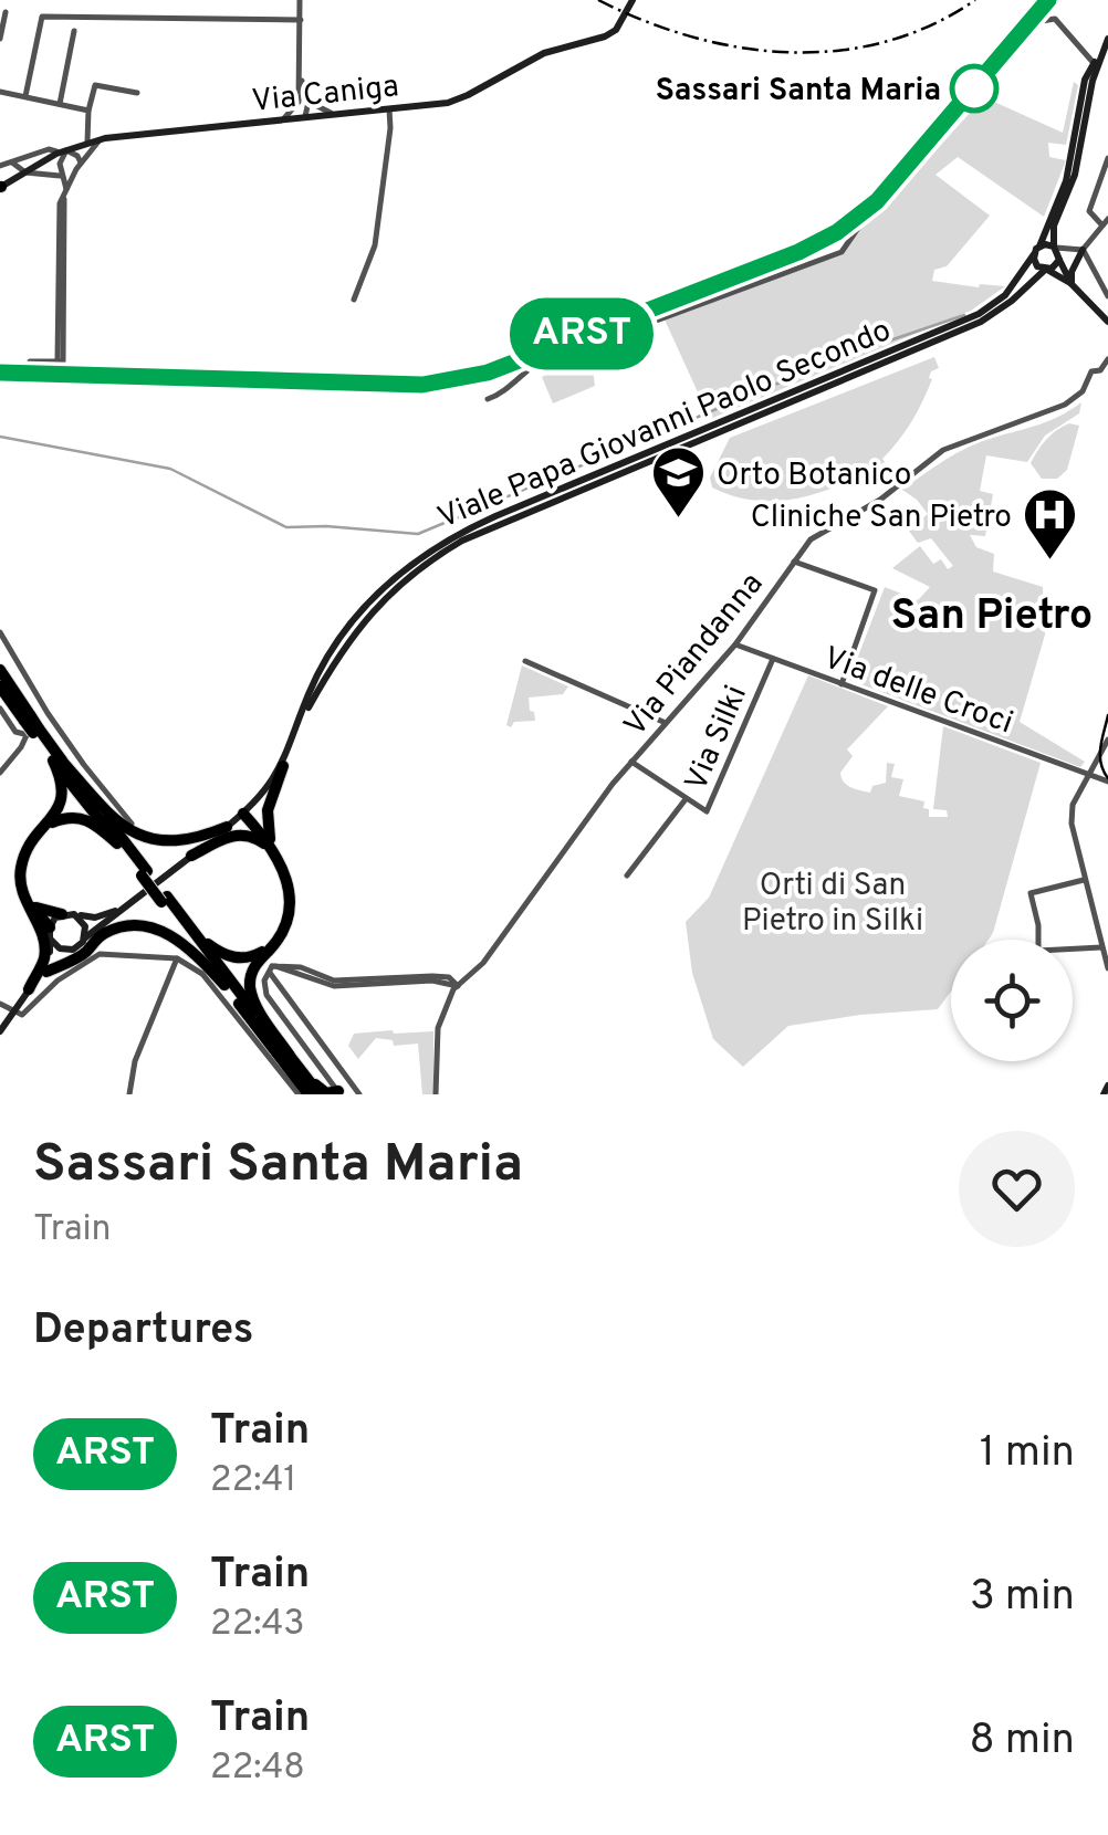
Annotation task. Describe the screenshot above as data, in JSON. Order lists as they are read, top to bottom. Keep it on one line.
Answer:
{"streets":{"main road":["Via Caniga","Viale Papa Giovanni Paolo Secondo"],"street":["Via Piandanna","Via delle Croci","Via Silki"]},"crossings":[["Via Piandanna","Via delle Croci"],["Via Piandanna","Via Silki"],["Via delle Croci","Via Silki"]],"districts":["San Pietro"],"parks":["Orti di San Pietro in Silki"],"places":{"other":["Sassari Santa Maria"],"school or university":["Orto Botanico"],"hospital":["Cliniche San Pietro"]},"page":{"on_map":"ARST","heading":[["Sassari Santa Maria","Train"],"Departures"],"list":[{"mark":"ARST","name":"Train","note":"22:41","value":"1 min"},{"mark":"ARST","name":"Train","note":"22:43","value":"3 min"},{"mark":"ARST","name":"Train","note":"22:48","value":"8 min"}]}}
